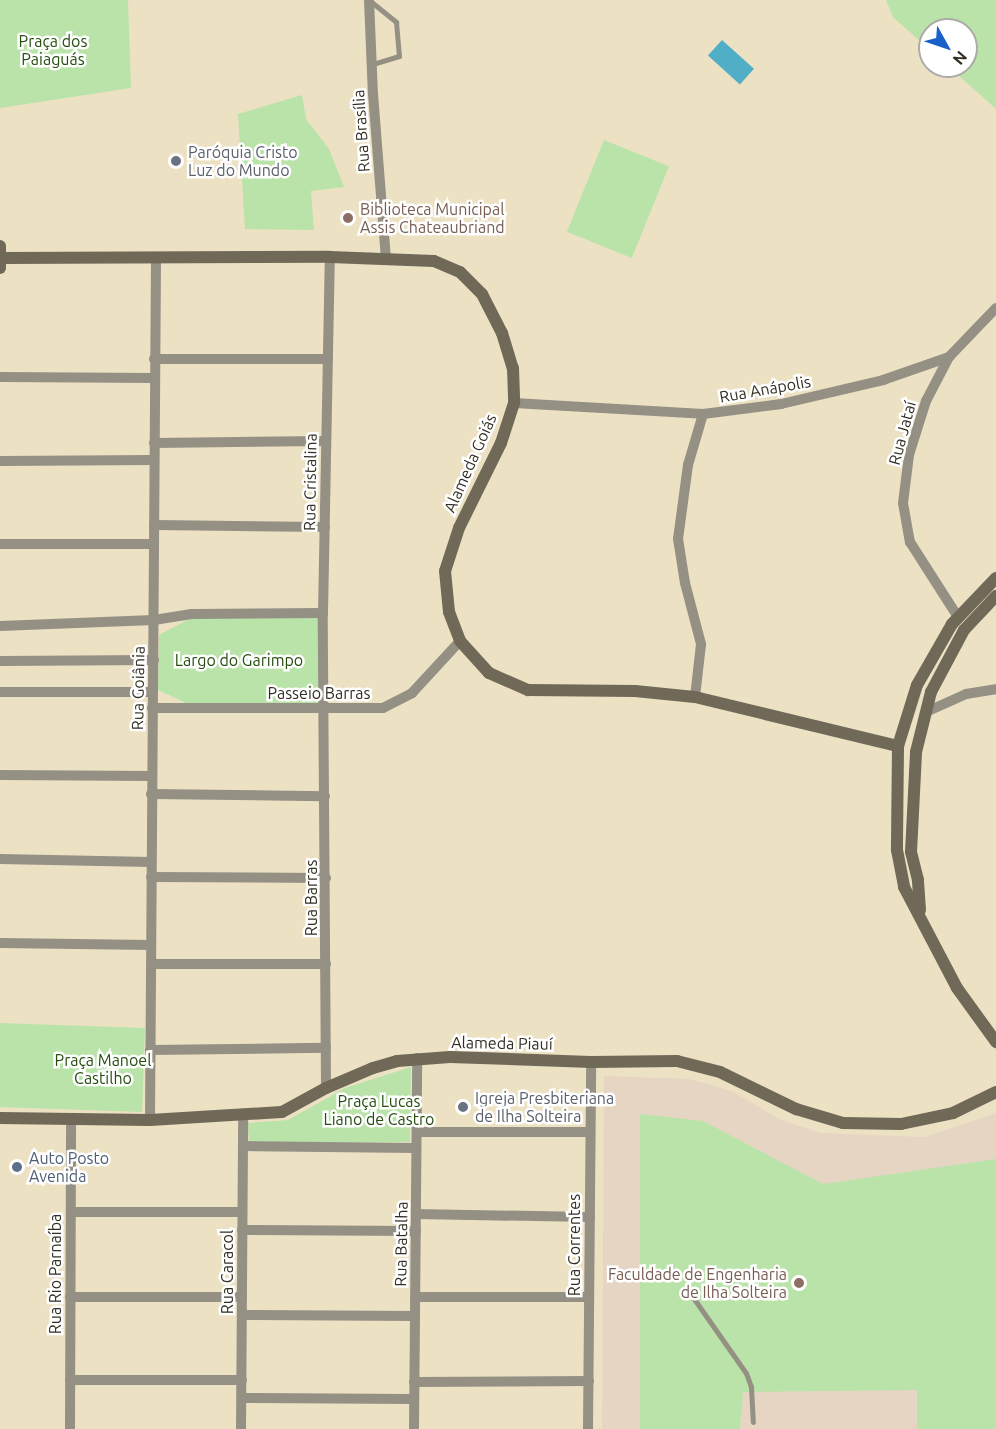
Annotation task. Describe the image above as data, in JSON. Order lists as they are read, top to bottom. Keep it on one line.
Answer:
{"streets":{"street":["Rua Brasília","Rua Anápolis","Rua Jataí","Alameda Goiás","Rua Cristalina","Rua Goiânia","Passeio Barras","Rua Barras","Alameda Piauí","Rua Batalha","Rua Correntes","Rua Caracol","Rua Rio Parnaíba"]},"crossings":[["Rua Brasília","Alameda Goiás"],["Rua Anápolis","Rua Jataí"],["Rua Anápolis","Alameda Goiás"],["Alameda Goiás","Rua Cristalina"],["Alameda Goiás","Rua Goiânia"],["Alameda Goiás","Passeio Barras"],["Rua Cristalina","Passeio Barras"],["Rua Cristalina","Rua Barras"],["Rua Goiânia","Passeio Barras"],["Rua Goiânia","Alameda Piauí"],["Passeio Barras","Rua Barras"],["Rua Barras","Alameda Piauí"],["Alameda Piauí","Rua Batalha"],["Alameda Piauí","Rua Correntes"],["Alameda Piauí","Rua Caracol"],["Alameda Piauí","Rua Rio Parnaíba"]],"parks":["Praça dos Paiaguás","Largo do Garimpo","Praça Manoel Castilho","Praça Lucas Liano de Castro"],"places":["Paróquia Cristo Luz do Mundo","Biblioteca Municipal Assis Chateaubriand","Igreja Presbiteriana de Ilha Solteira","Auto Posto Avenida","Faculdade de Engenharia de Ilha Solteira"],"north":"bottom right"}
